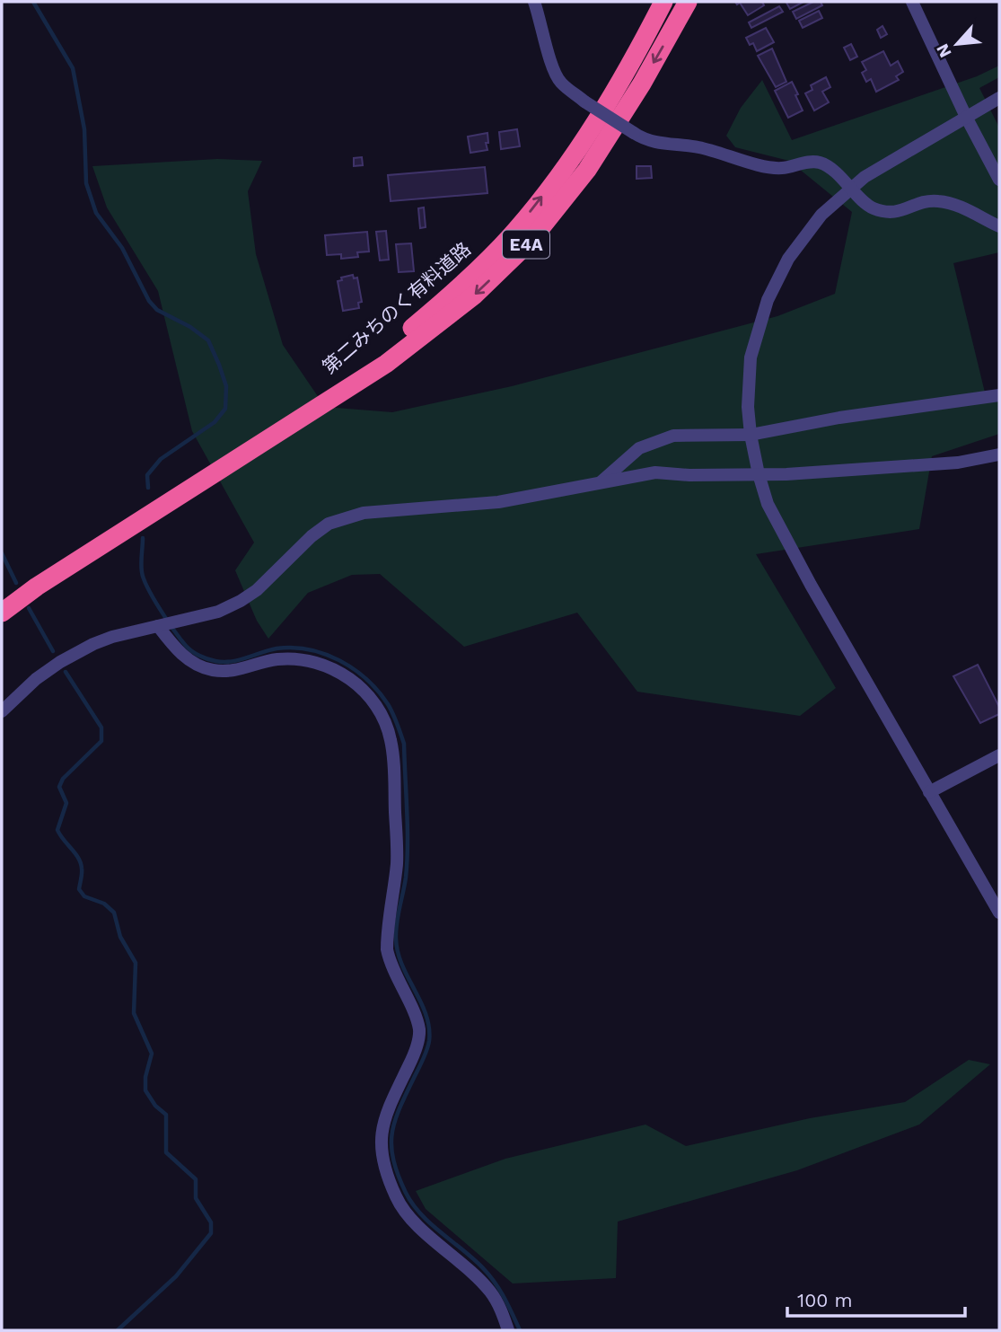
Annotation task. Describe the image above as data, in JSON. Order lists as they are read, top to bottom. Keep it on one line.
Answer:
{"streets":{"highway":["E4A","第二みちのく有料道路"]},"scale_bar":"100 m","north":"bottom left"}
